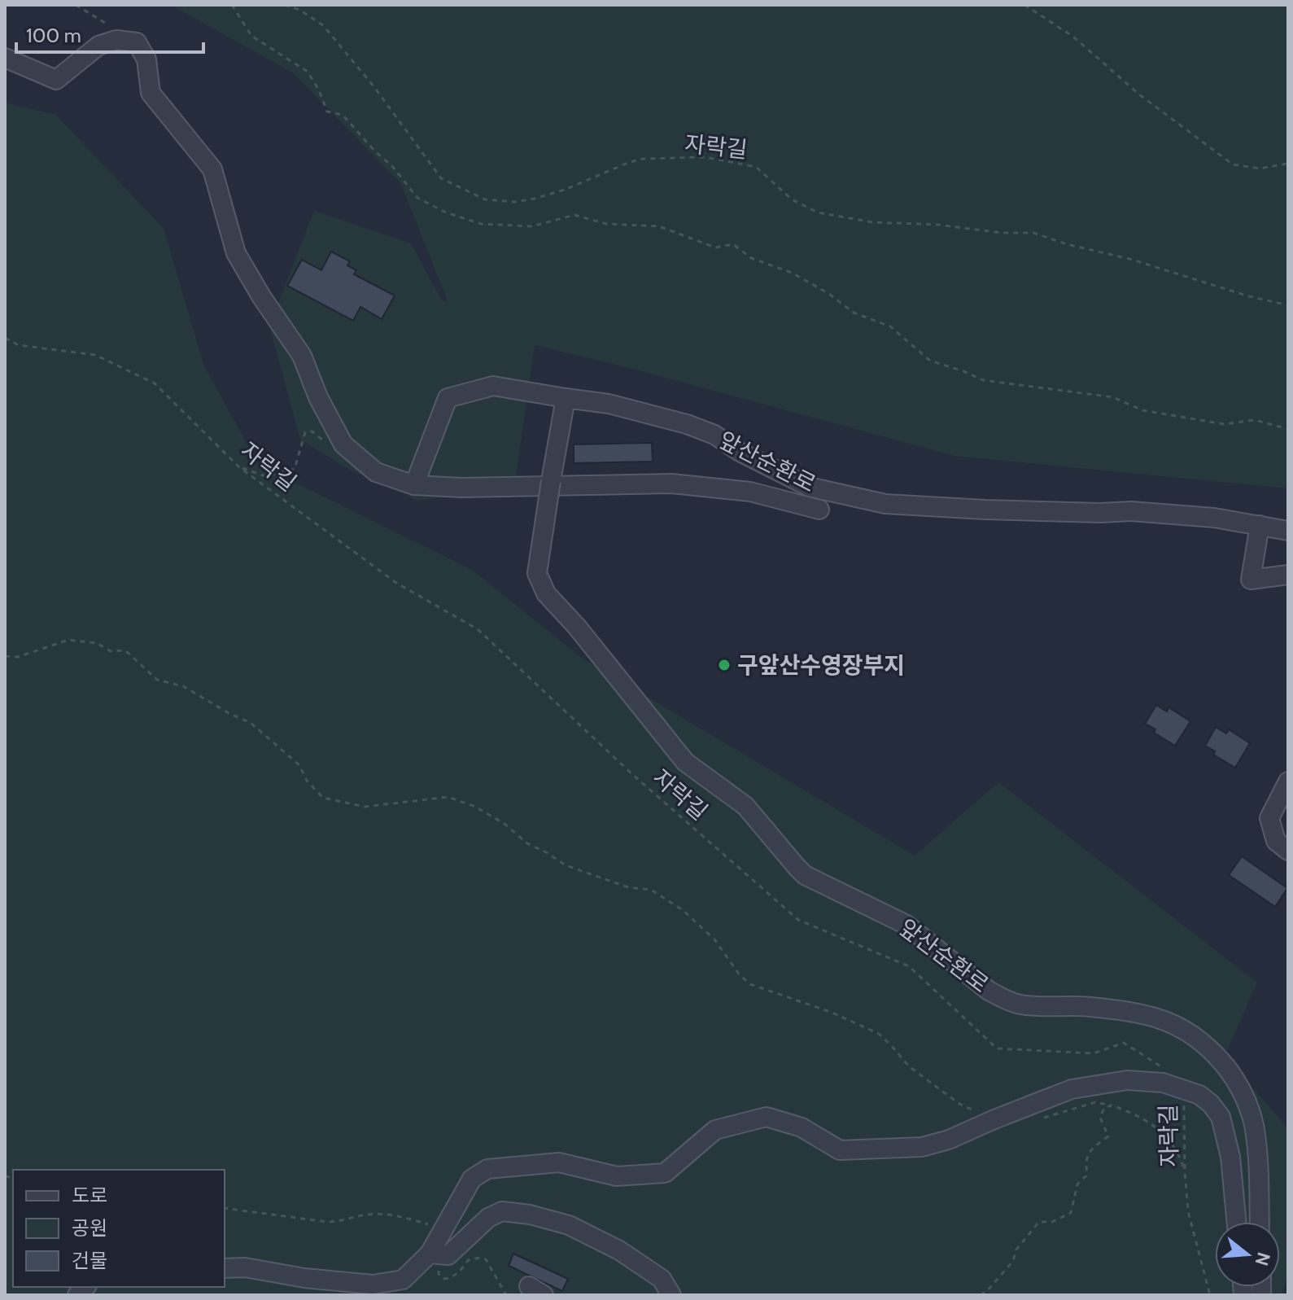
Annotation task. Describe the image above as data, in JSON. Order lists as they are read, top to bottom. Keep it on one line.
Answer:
{"streets":{"street":["앞산순환로"],"path":["자락길"]},"places":["구앞산수영장부지"],"legend":["도로","공원","건물"],"scale_bar":"100 m","north":"right"}
